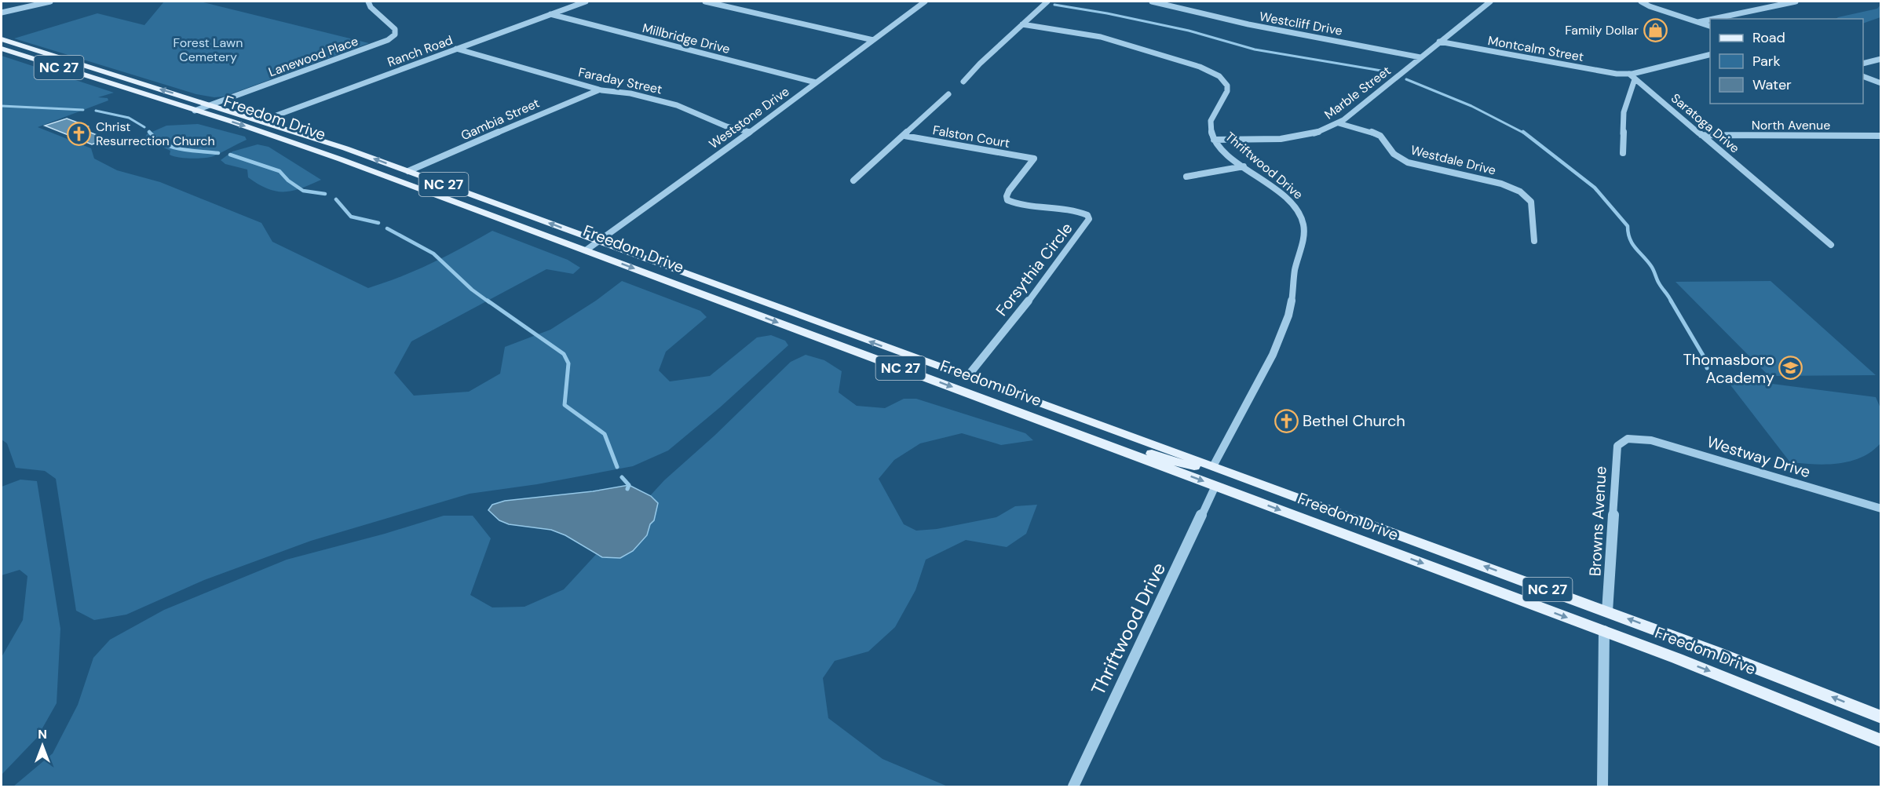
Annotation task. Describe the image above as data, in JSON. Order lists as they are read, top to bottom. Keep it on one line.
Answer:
{"streets":{"main road":["NC 27","Freedom Drive"],"street":["Westcliff Drive","Millbridge Drive","Montcalm Street","Ranch Road","Lanewood Place","Faraday Street","Marble Street","Weststone Drive","Gambia Street","Saratoga Drive","North Avenue","Falston Court","Westdale Drive","Thriftwood Drive","Forsythia Circle","Westway Drive","Browns Avenue"]},"crossings":[["Westcliff Drive","Marble Street"],["Millbridge Drive","Ranch Road"],["Millbridge Drive","Weststone Drive"],["Montcalm Street","Marble Street"],["Montcalm Street","Saratoga Drive"],["Ranch Road","Faraday Street"],["Ranch Road","Freedom Drive"],["Lanewood Place","Freedom Drive"],["Faraday Street","Weststone Drive"],["Faraday Street","Gambia Street"],["Marble Street","Westdale Drive"],["Marble Street","Thriftwood Drive"],["Freedom Drive","Weststone Drive"],["Freedom Drive","Gambia Street"],["Freedom Drive","Thriftwood Drive"],["Freedom Drive","Forsythia Circle"],["Freedom Drive","Browns Avenue"],["Saratoga Drive","North Avenue"],["Falston Court","Forsythia Circle"],["Westway Drive","Browns Avenue"]],"parks":["Forest Lawn Cemetery"],"places":{"shop":["Family Dollar"],"church":["Christ Resurrection Church","Bethel Church"],"school or university":["Thomasboro Academy"]},"legend":["Road","Park","Water"],"north":"top"}
